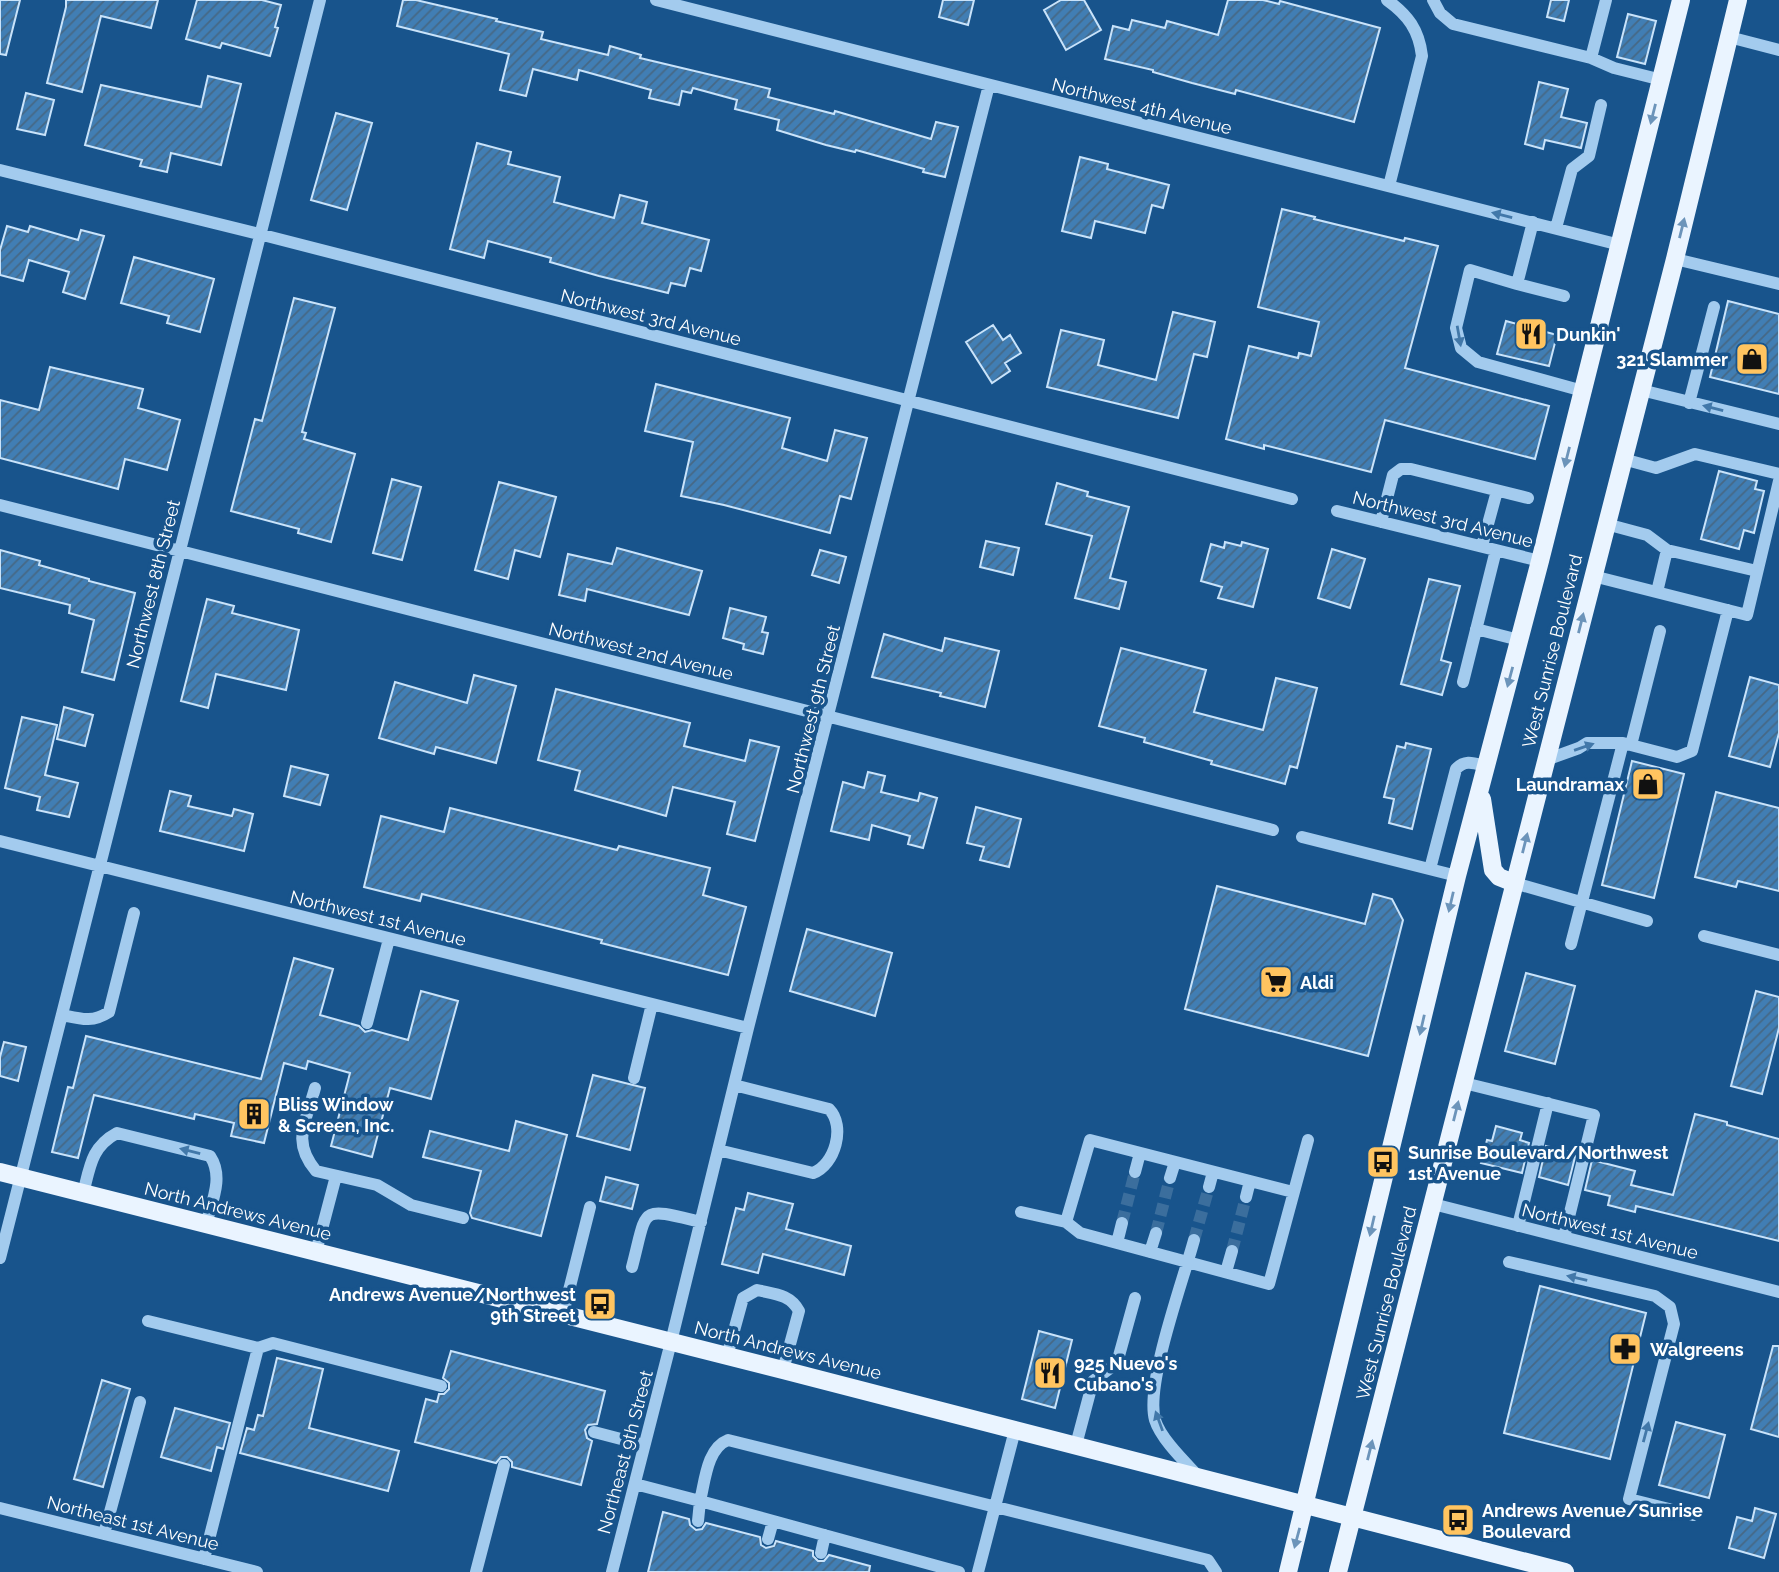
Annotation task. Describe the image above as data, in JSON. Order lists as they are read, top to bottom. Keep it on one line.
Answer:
{"streets":{"main road":["West Sunrise Boulevard","North Andrews Avenue"],"street":["Northwest 4th Avenue","Northwest 3rd Avenue","Northwest 8th Street","Northwest 2nd Avenue","Northwest 9th Street","Northwest 1st Avenue","Northeast 9th Street","Northeast 1st Avenue"]},"crossings":[["Northwest 4th Avenue","West Sunrise Boulevard"],["Northwest 4th Avenue","Northwest 9th Street"],["Northwest 3rd Avenue","Northwest 8th Street"],["Northwest 3rd Avenue","West Sunrise Boulevard"],["Northwest 3rd Avenue","Northwest 9th Street"],["Northwest 8th Street","Northwest 2nd Avenue"],["Northwest 8th Street","Northwest 1st Avenue"],["Northwest 8th Street","North Andrews Avenue"],["Northwest 2nd Avenue","Northwest 9th Street"],["West Sunrise Boulevard","Northwest 1st Avenue"],["West Sunrise Boulevard","North Andrews Avenue"],["Northwest 9th Street","Northwest 1st Avenue"],["Northwest 9th Street","North Andrews Avenue"],["Northwest 9th Street","Northeast 9th Street"],["North Andrews Avenue","Northeast 9th Street"]],"places":{"restaurant":["Dunkin'","925 Nuevo's Cubano's"],"shop":["321 Slammer","Laundramax"],"supermarket":["Aldi"],"building":["Bliss Window & Screen, Inc."],"bus stop":["Sunrise Boulevard/Northwest 1st Avenue","Andrews Avenue/Northwest 9th Street","Andrews Avenue/Sunrise Boulevard"],"pharmacy":["Walgreens"]}}
